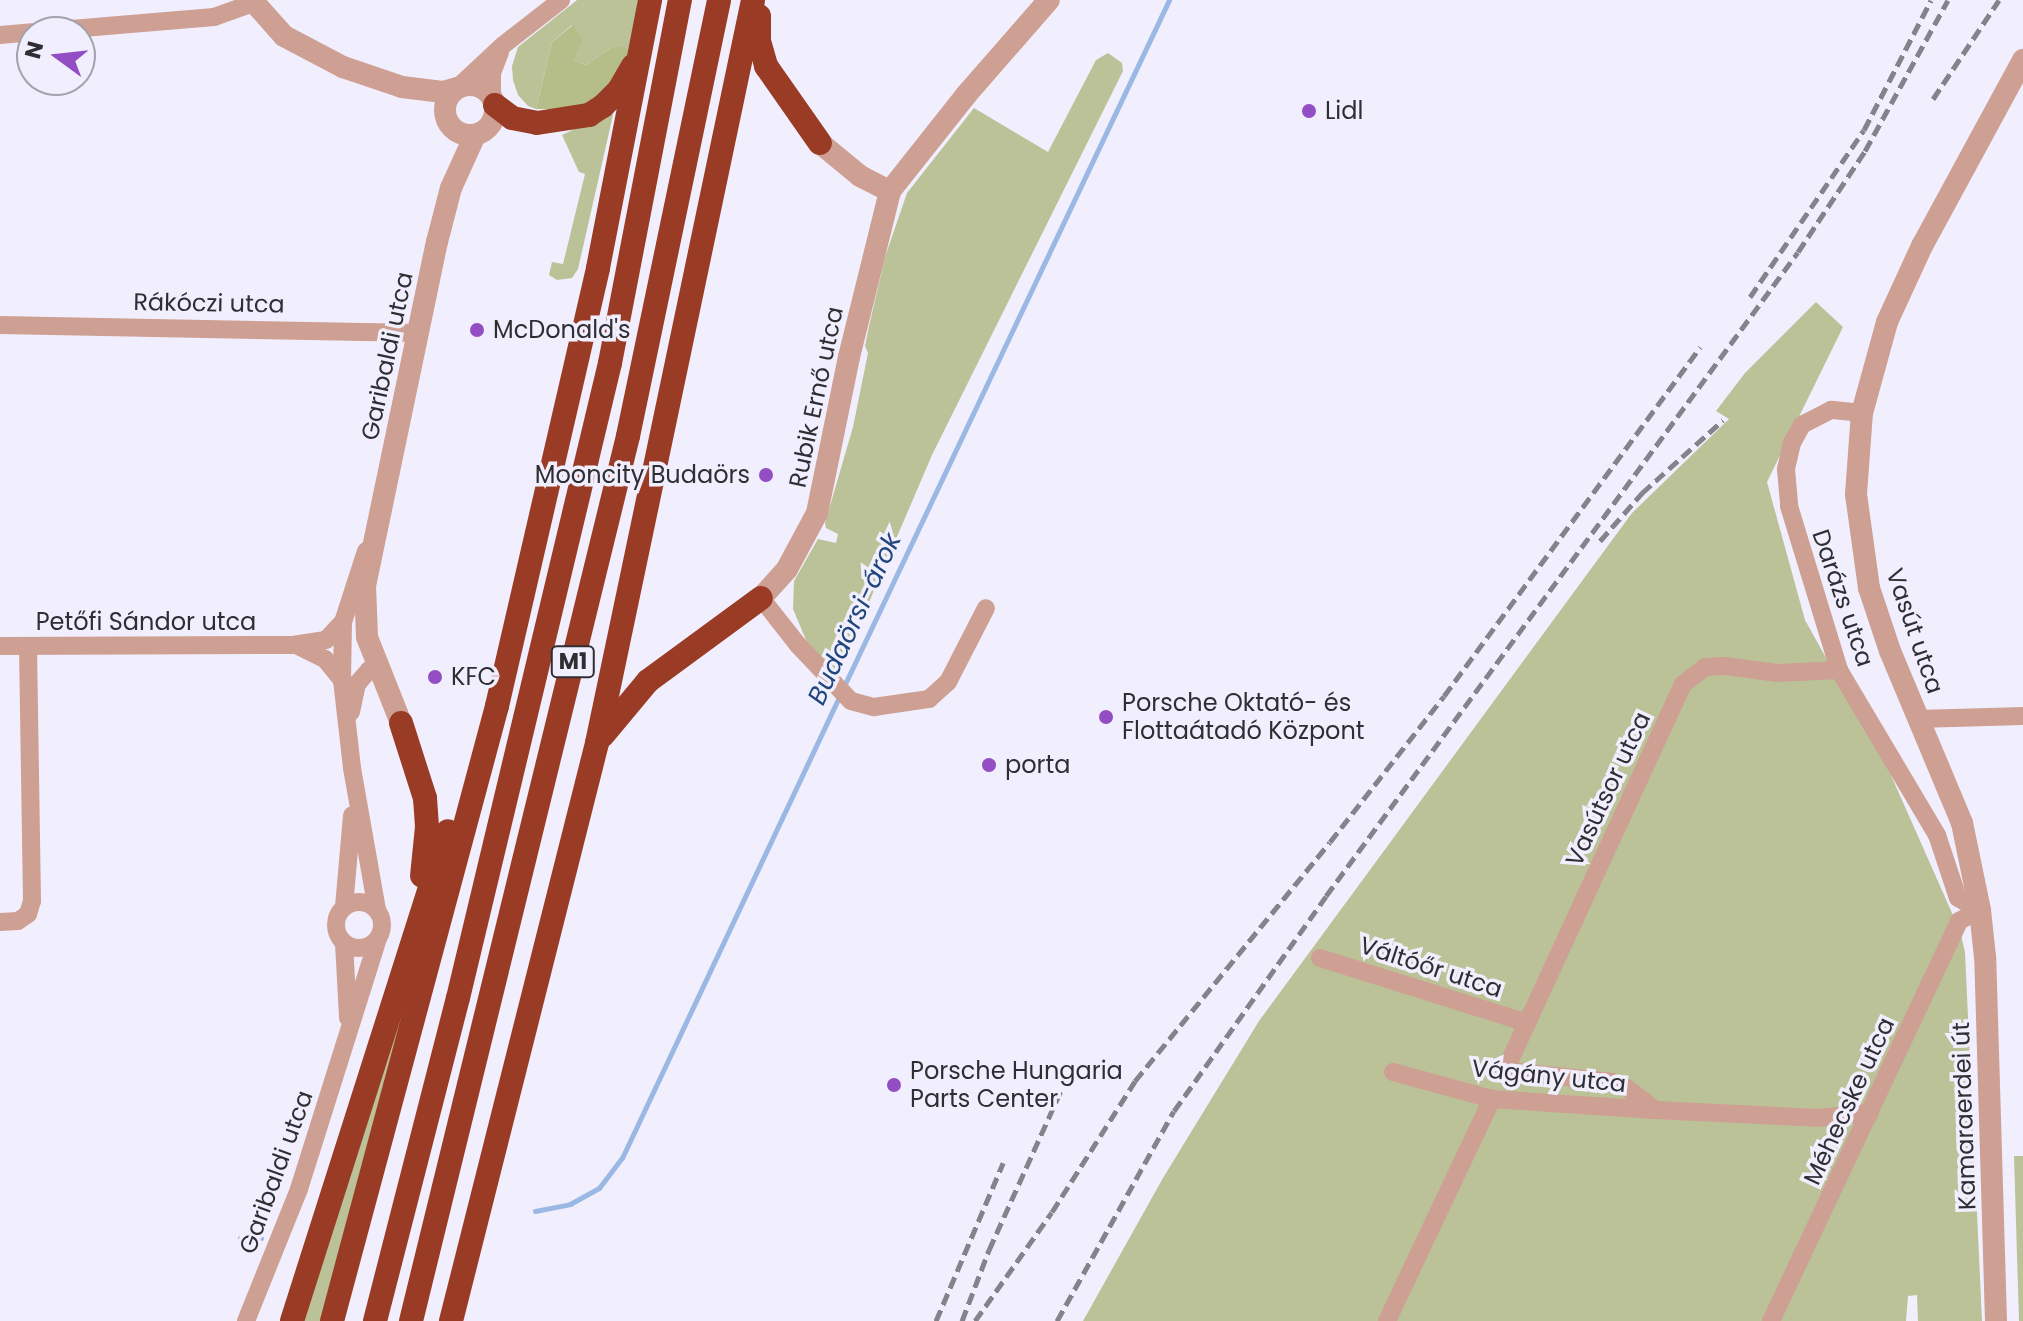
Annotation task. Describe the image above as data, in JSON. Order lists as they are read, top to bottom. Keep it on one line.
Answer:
{"streets":{"highway":["M1"],"street":["Rákóczi utca","Garibaldi utca","Rubik Ernő utca","Darázs utca","Petőfi Sándor utca","Vasút utca","Vasútsor utca","Váltóőr utca","Vágány utca","Méhecske utca","Kamaraerdei út"]},"crossings":[["Rákóczi utca","Garibaldi utca"],["Garibaldi utca","Petőfi Sándor utca"],["Darázs utca","Vasút utca"],["Darázs utca","Vasútsor utca"],["Darázs utca","Méhecske utca"],["Darázs utca","Kamaraerdei út"],["Vasút utca","Méhecske utca"],["Vasút utca","Kamaraerdei út"],["Vasútsor utca","Váltóőr utca"],["Vasútsor utca","Vágány utca"],["Vágány utca","Méhecske utca"],["Méhecske utca","Kamaraerdei út"]],"water":["Budaörsi-árok"],"places":["Lidl","McDonald's","Mooncity Budaörs","KFC","Porsche Oktató- és Flottaátadó Központ","porta","Porsche Hungaria Parts Center"],"north":"left"}
